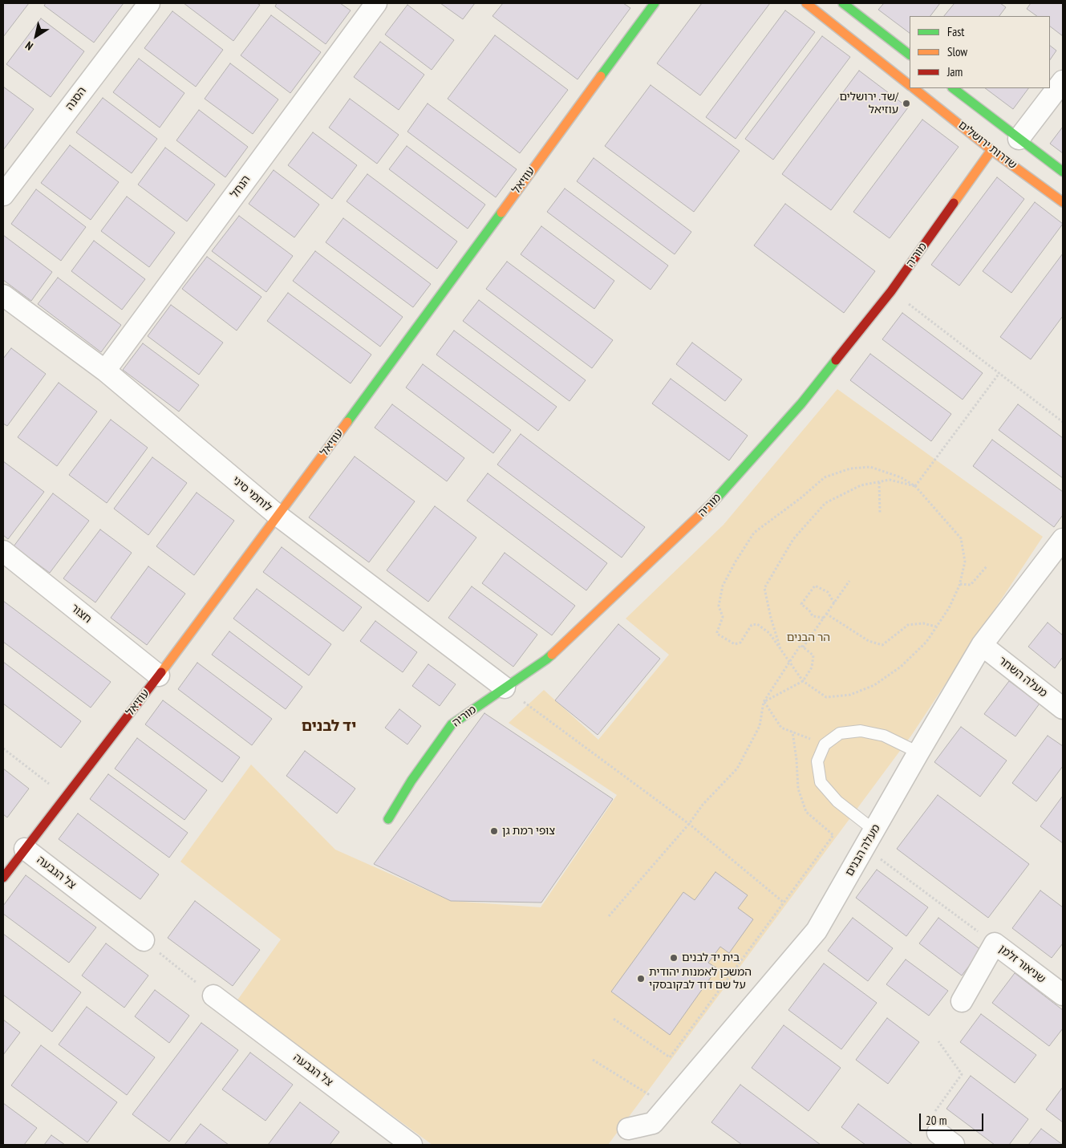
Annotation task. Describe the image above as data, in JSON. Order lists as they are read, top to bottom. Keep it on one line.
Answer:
{"streets":{"street":["הסנה","שדרות ירושלים","עוזיאל","הנחל","מוריה","לוחמי סיני","חצור","מעלה השחר","מעלה הבנים","צל הגבעה","שניאור זלמן"]},"crossings":[["שדרות ירושלים","מוריה"],["עוזיאל","לוחמי סיני"],["עוזיאל","חצור"],["עוזיאל","צל הגבעה"],["הנחל","לוחמי סיני"],["מוריה","לוחמי סיני"],["מעלה השחר","מעלה הבנים"]],"districts":["יד לבנים"],"parks":["הר הבנים"],"places":["שד. ירושלים/ עוזיאל","צופי רמת גן","בית יד לבנים","המשכן לאמנות יהודית על שם דוד לבקובסקי"],"legend":["Fast","Slow","Jam"],"scale_bar":"20 m","north":"bottom left"}
